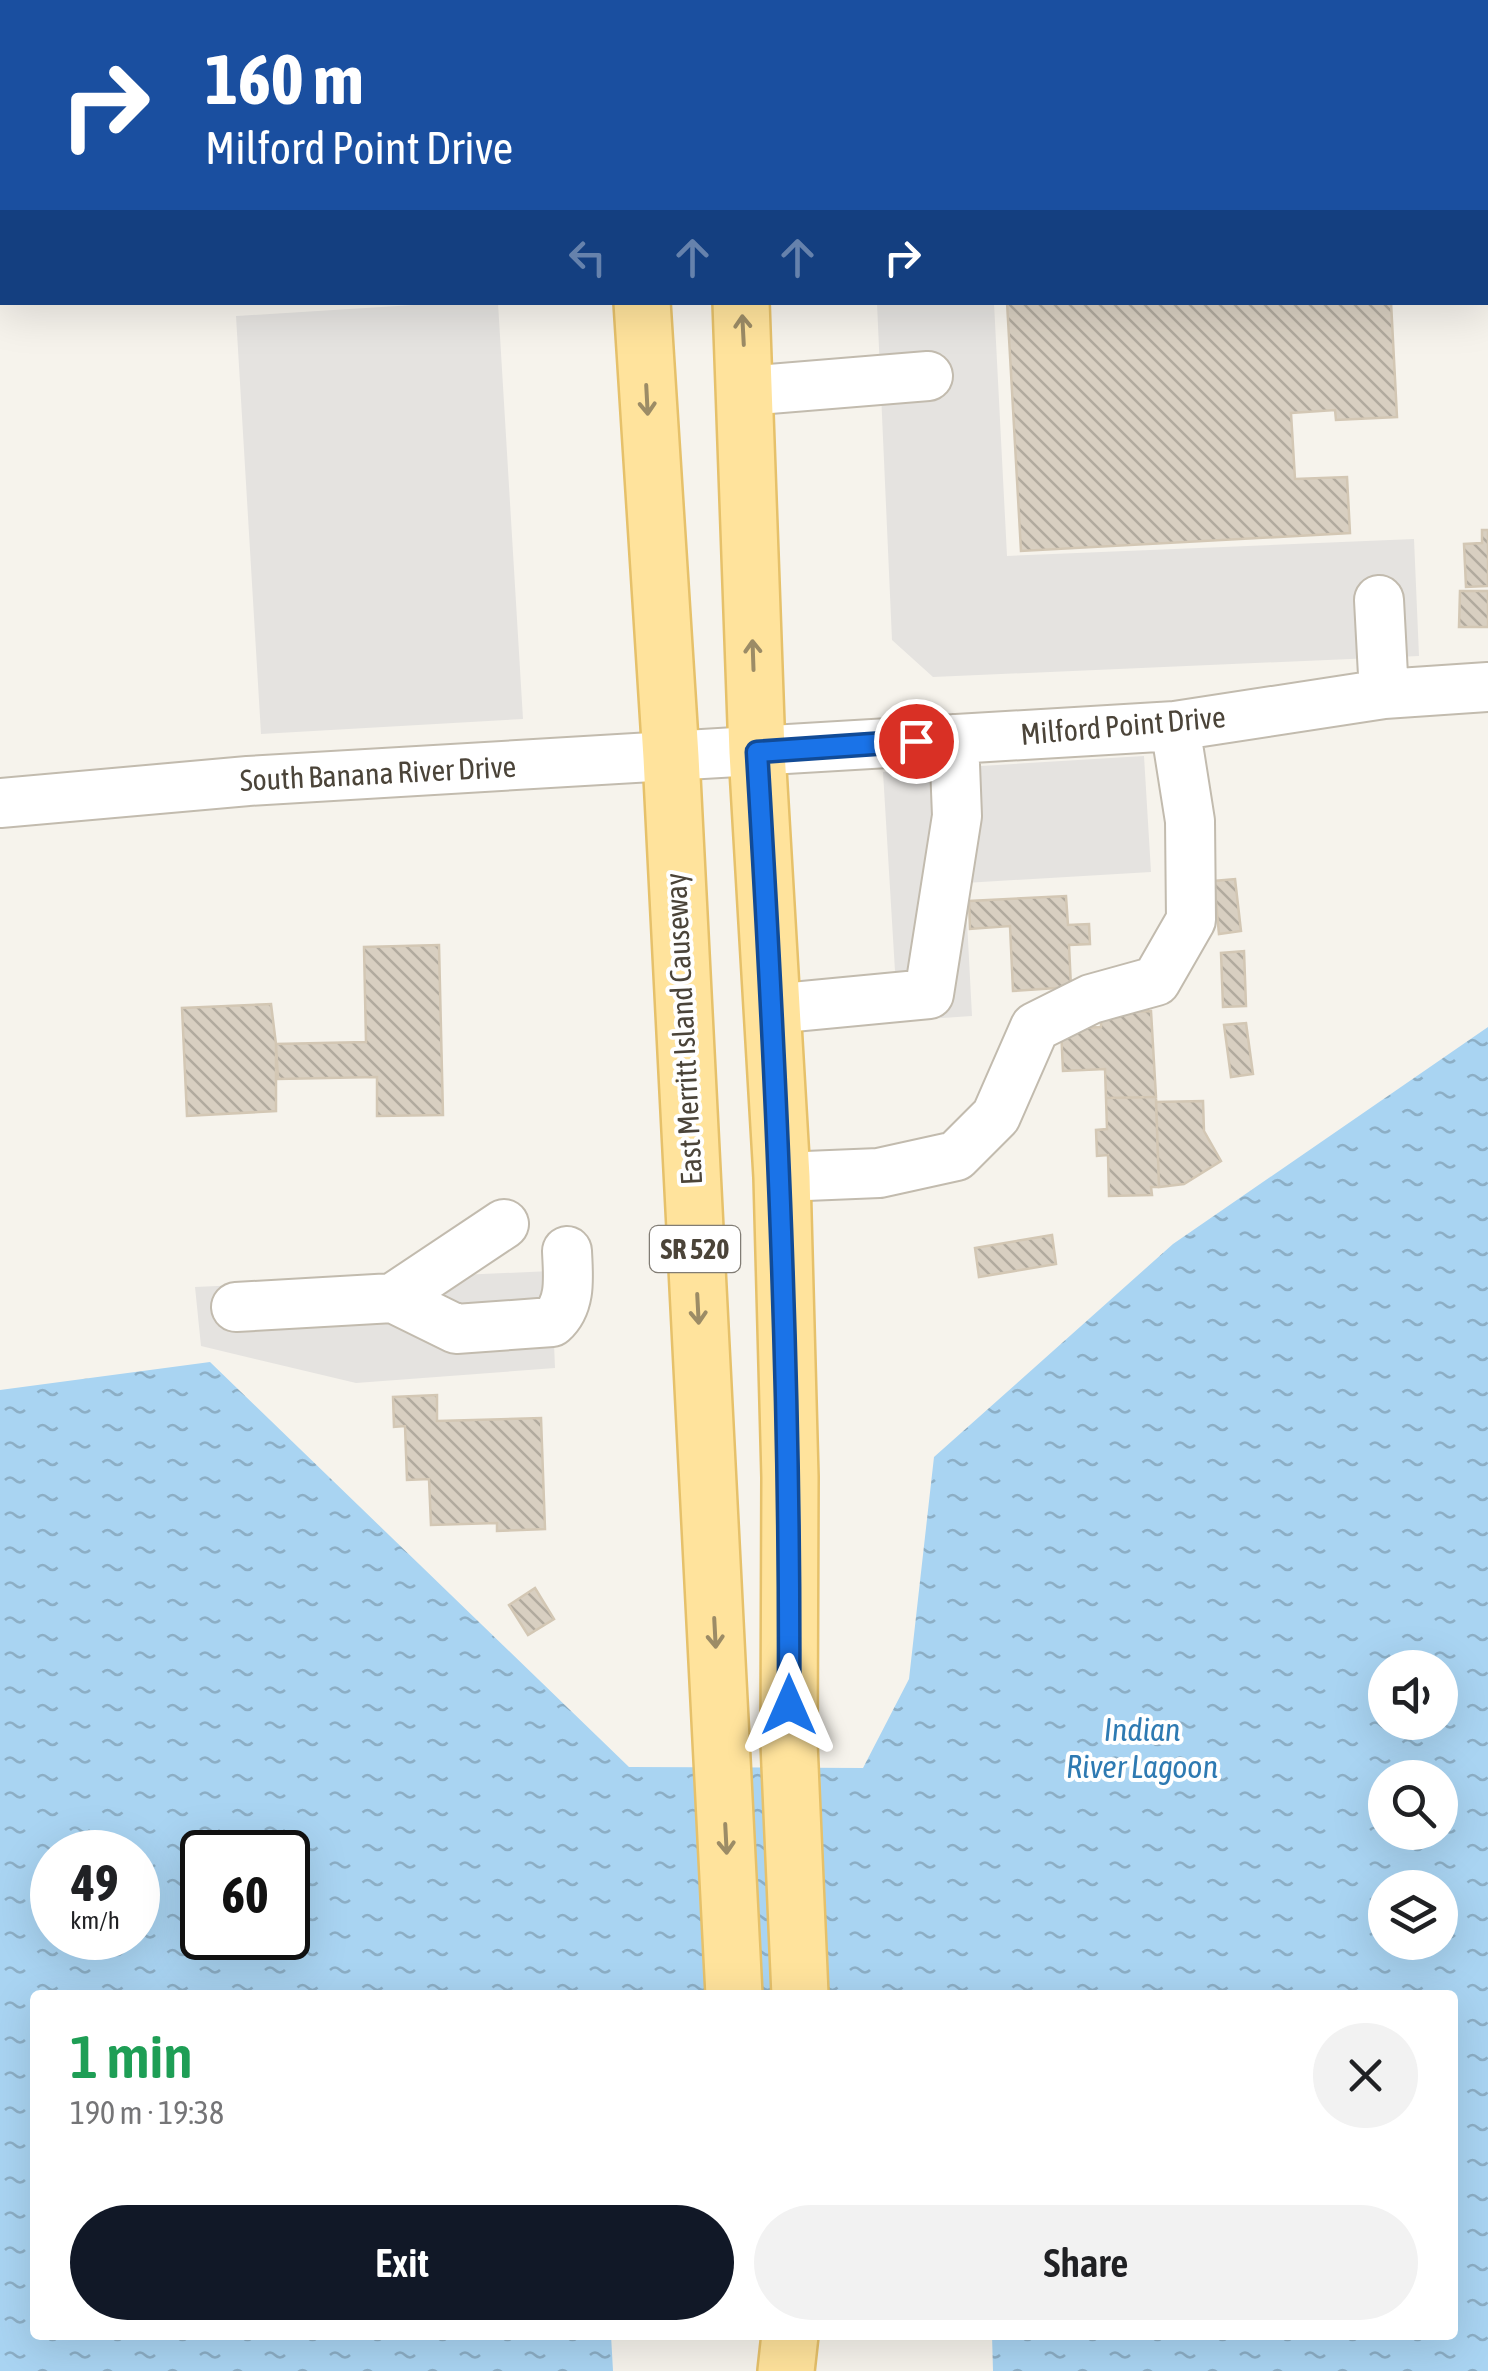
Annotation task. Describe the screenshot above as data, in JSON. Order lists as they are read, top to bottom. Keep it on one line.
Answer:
{"streets":{"main road":["East Merritt Island Causeway","SR 520"],"street":["Milford Point Drive","South Banana River Drive"]},"crossings":[["Milford Point Drive","South Banana River Drive"],["Milford Point Drive","SR 520"],["South Banana River Drive","East Merritt Island Causeway"],["South Banana River Drive","SR 520"]],"water":["Indian River Lagoon"],"page":{"turn":["160 m","Milford Point Drive"],"speed":"49 km/h","limit":"60","heading":["1 min","190 m · 19:38"],"buttons":["Exit","Share"]}}
